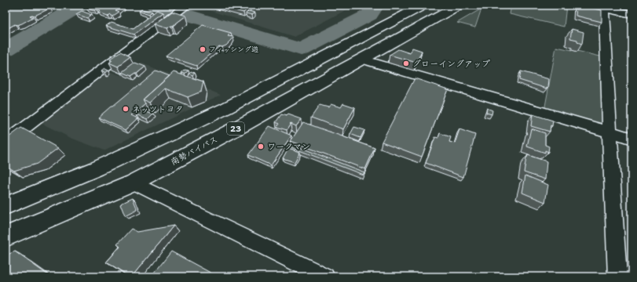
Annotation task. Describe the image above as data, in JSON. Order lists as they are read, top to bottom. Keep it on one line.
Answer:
{"streets":{"highway":["23","南勢バイパス"]},"places":["フィッシング遊","グローイングアップ","ネッツトヨタ","ワークマン"]}
